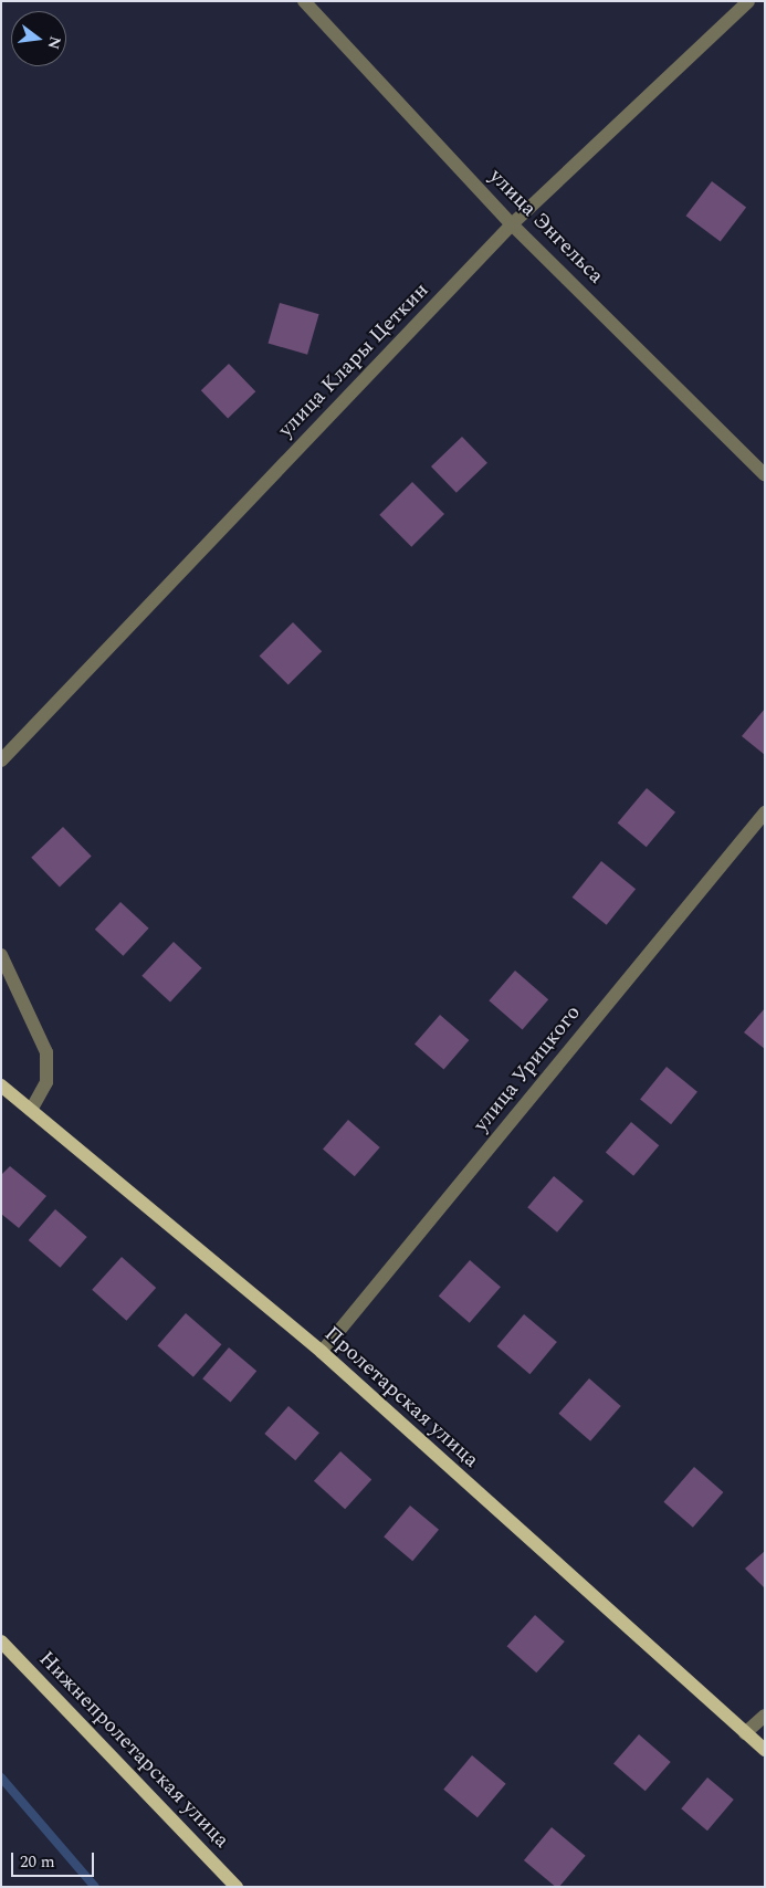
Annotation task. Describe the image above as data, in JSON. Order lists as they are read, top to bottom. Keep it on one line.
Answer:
{"streets":{"main road":["Пролетарская улица","Нижнепролетарская улица"],"street":["улица Энгельса","улица Клары Цеткин","улица Урицкого"]},"crossings":[["улица Энгельса","улица Клары Цеткин"],["улица Урицкого","Пролетарская улица"]],"scale_bar":"20 m","north":"right"}
